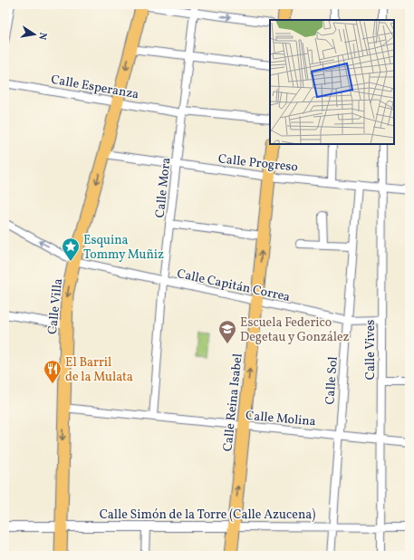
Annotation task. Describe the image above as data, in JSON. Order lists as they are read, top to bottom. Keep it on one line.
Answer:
{"streets":{"main road":["Calle Villa","Calle Reina Isabel"],"street":["Calle Esperanza","Calle Progreso","Calle Mora","Calle Capitán Correa","Calle Vives","Calle Sol","Calle Molina","Calle Simón de la Torre (Calle Azucena)"]},"crossings":[["Calle Esperanza","Calle Mora"],["Calle Esperanza","Calle Villa"],["Calle Progreso","Calle Mora"],["Calle Progreso","Calle Villa"],["Calle Progreso","Calle Vives"],["Calle Progreso","Calle Sol"],["Calle Progreso","Calle Reina Isabel"],["Calle Mora","Calle Capitán Correa"],["Calle Mora","Calle Molina"],["Calle Capitán Correa","Calle Villa"],["Calle Capitán Correa","Calle Vives"],["Calle Capitán Correa","Calle Sol"],["Calle Capitán Correa","Calle Reina Isabel"],["Calle Villa","Calle Molina"],["Calle Villa","Calle Simón de la Torre (Calle Azucena)"],["Calle Vives","Calle Molina"],["Calle Vives","Calle Simón de la Torre (Calle Azucena)"],["Calle Sol","Calle Molina"],["Calle Sol","Calle Simón de la Torre (Calle Azucena)"],["Calle Reina Isabel","Calle Molina"],["Calle Reina Isabel","Calle Simón de la Torre (Calle Azucena)"]],"one_way":["Calle Villa","Calle Reina Isabel"],"places":{"place":["Esquina Tommy Muñiz"],"school or university":["Escuela Federico Degetau y González"],"restaurant":["El Barril de la Mulata"]},"north":"right"}
